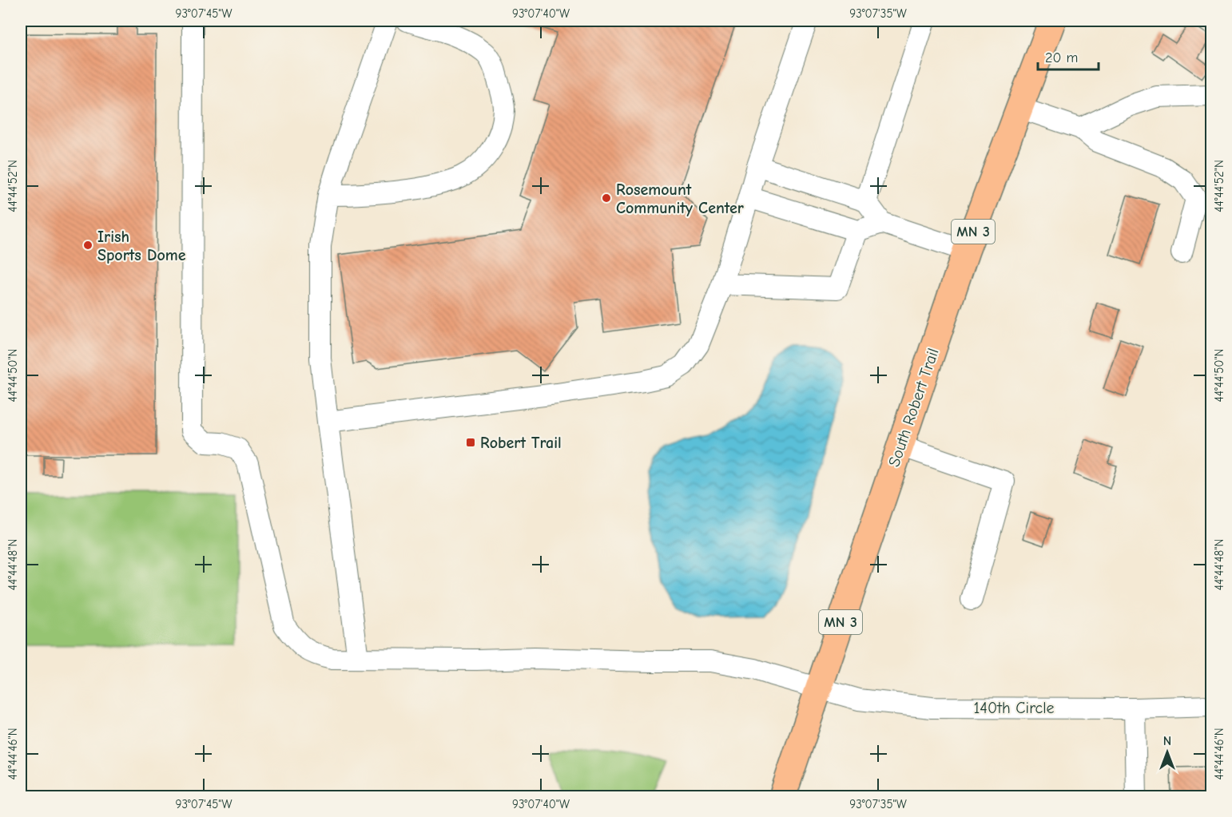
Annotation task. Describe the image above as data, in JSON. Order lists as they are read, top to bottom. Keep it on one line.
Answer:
{"streets":{"main road":["MN 3","South Robert Trail"],"street":["140th Circle"]},"crossings":[["South Robert Trail","140th Circle"]],"places":{"other":["Rosemount Community Center","Irish Sports Dome"],"transit":["Robert Trail"]},"scale_bar":"20 m","north":"top","coordinates":["93°07'45\"W","93°07'40\"W","93°07'35\"W","44°44'52\"N","44°44'50\"N","44°44'48\"N","44°44'46\"N"]}
